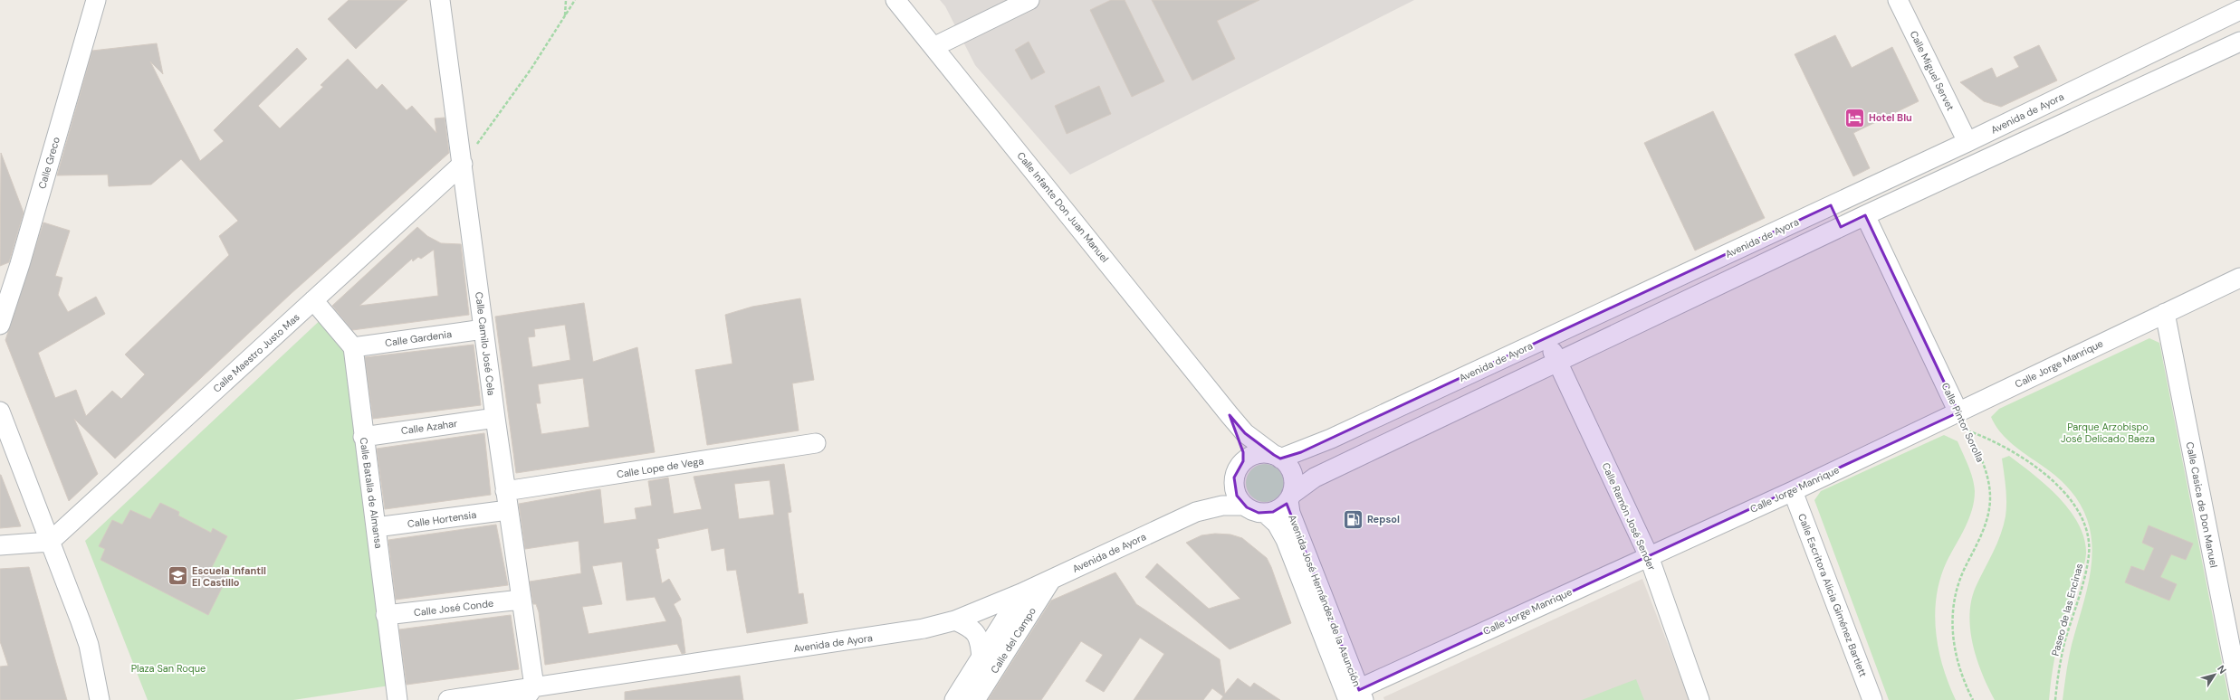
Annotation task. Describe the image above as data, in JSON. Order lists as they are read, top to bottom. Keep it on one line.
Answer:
{"streets":{"street":["Calle Miguel Servet","Avenida de Ayora","Calle Greco","Calle Infante Don Juan Manuel","Calle Gardenia","Calle Camilo José Cela","Calle Maestro Justo Mas","Calle Jorge Manrique","Calle Pintor Sorolla","Calle Azahar","Calle Lope de Vega","Calle Batalla de Almansa","Calle Casica de Don Manuel","Calle Ramón José Sender","Calle Hortensia","Calle Escritora Alicia Giménez Bartlett","Avenida José Hernández de la Asunción","Calle José Conde","Calle del Campo"],"path":["Paseo de las Encinas"]},"crossings":[["Calle Miguel Servet","Avenida de Ayora"],["Avenida de Ayora","Calle Infante Don Juan Manuel"],["Avenida de Ayora","Calle Camilo José Cela"],["Avenida de Ayora","Calle Ramón José Sender"],["Avenida de Ayora","Avenida José Hernández de la Asunción"],["Avenida de Ayora","Calle del Campo"],["Calle Infante Don Juan Manuel","Avenida José Hernández de la Asunción"],["Calle Gardenia","Calle Camilo José Cela"],["Calle Gardenia","Calle Batalla de Almansa"],["Calle Camilo José Cela","Calle Maestro Justo Mas"],["Calle Camilo José Cela","Calle Azahar"],["Calle Camilo José Cela","Calle Lope de Vega"],["Calle Camilo José Cela","Calle Hortensia"],["Calle Camilo José Cela","Calle José Conde"],["Calle Jorge Manrique","Calle Pintor Sorolla"],["Calle Jorge Manrique","Calle Casica de Don Manuel"],["Calle Jorge Manrique","Calle Ramón José Sender"],["Calle Jorge Manrique","Calle Escritora Alicia Giménez Bartlett"],["Calle Jorge Manrique","Avenida José Hernández de la Asunción"],["Calle Pintor Sorolla","Paseo de las Encinas"],["Calle Azahar","Calle Batalla de Almansa"],["Calle Batalla de Almansa","Calle Hortensia"],["Calle Batalla de Almansa","Calle José Conde"]],"parks":["Parque Arzobispo José Delicado Baeza","Plaza San Roque"],"places":{"hotel":["Hotel Blu"],"fuel station":["Repsol"],"school or university":["Escuela Infantil El Castillo"]},"north":"top right"}
